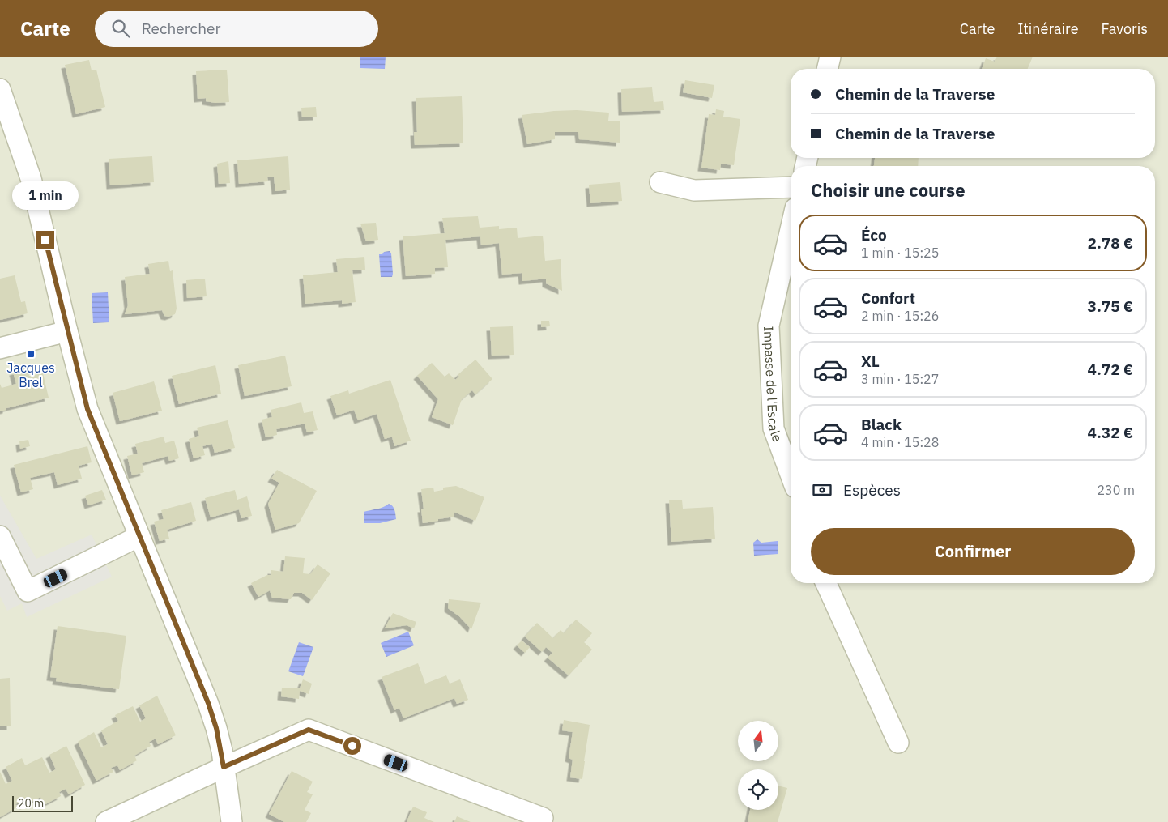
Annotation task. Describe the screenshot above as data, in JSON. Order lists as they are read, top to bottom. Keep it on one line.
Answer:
{"streets":{"street":["Impasse de l'Escale"]},"places":{"transit":["Jacques Brel"]},"scale_bar":"20 m","north":"top","page":{"header":"Carte","search":"Rechercher","nav":["Carte","Itinéraire","Favoris"],"banner":["Chemin de la Traverse","Chemin de la Traverse"],"heading":"Choisir une course","bubble":"1 min","list":[{"name":"Éco","note":"1 min · 15:25","value":"2.78 €"},{"name":"Confort","note":"2 min · 15:26","value":"3.75 €"},{"name":"XL","note":"3 min · 15:27","value":"4.72 €"},{"name":"Black","note":"4 min · 15:28","value":"4.32 €"}],"pay":["Espèces","230 m"],"buttons":"Confirmer","scale":"20 m"}}
